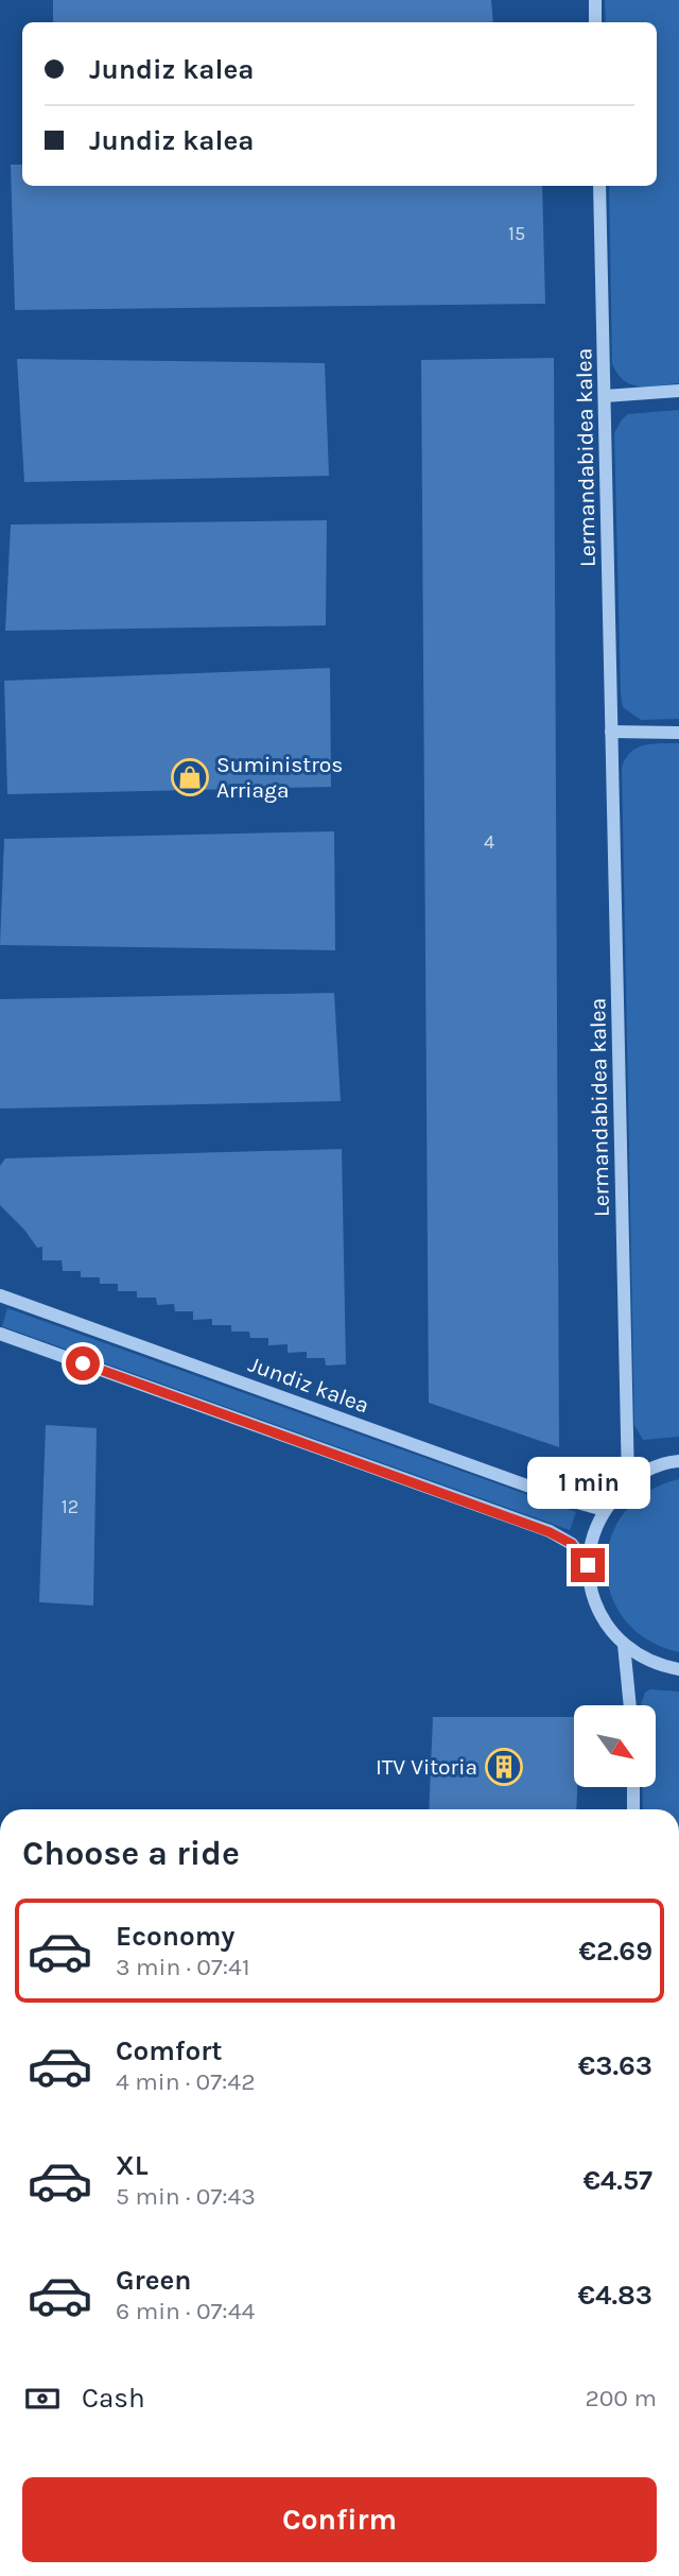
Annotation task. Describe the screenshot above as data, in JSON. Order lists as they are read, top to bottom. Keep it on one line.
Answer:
{"streets":{"street":["Lermandabidea kalea","Jundiz kalea"]},"places":{"shop":["Suministros Arriaga"],"building":["ITV Vitoria"]},"house_numbers":["15","4","12"],"north":"bottom right","page":{"banner":["Jundiz kalea","Jundiz kalea"],"bubble":"1 min","heading":"Choose a ride","list":[{"name":"Economy","note":"3 min · 07:41","value":"€2.69"},{"name":"Comfort","note":"4 min · 07:42","value":"€3.63"},{"name":"XL","note":"5 min · 07:43","value":"€4.57"},{"name":"Green","note":"6 min · 07:44","value":"€4.83"}],"pay":["Cash","200 m"],"buttons":"Confirm"}}
